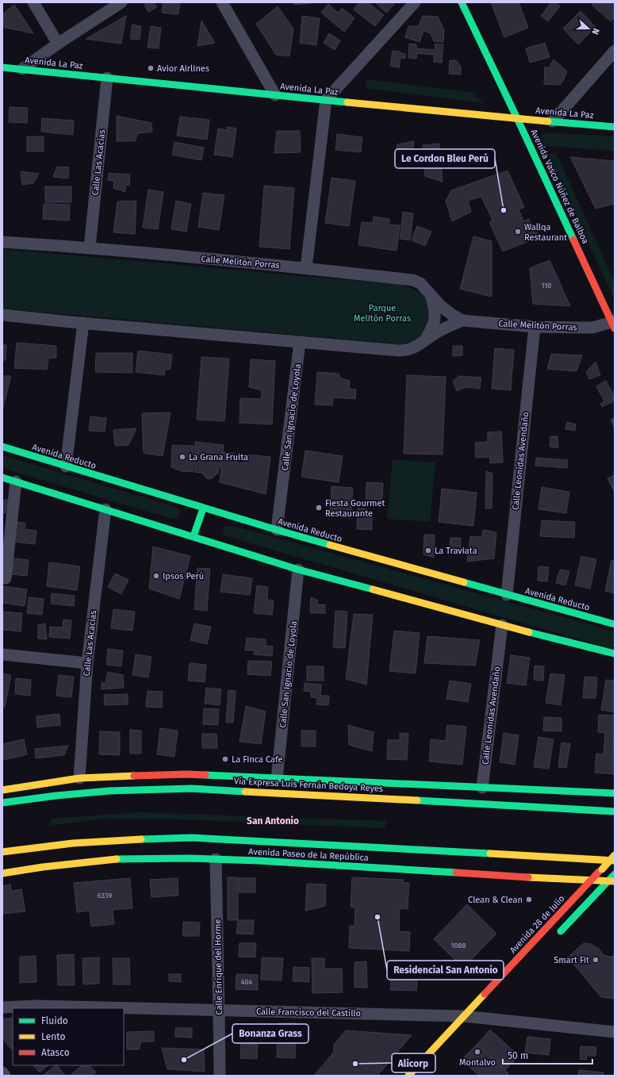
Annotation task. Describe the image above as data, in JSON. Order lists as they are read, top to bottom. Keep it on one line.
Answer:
{"streets":{"main road":["Avenida La Paz","Avenida Vasco Núñez de Balboa","Avenida Reducto","Vía Expresa Luis Fernán Bedoya Reyes","Avenida Paseo de la República","Avenida 28 de Julio"],"street":["Calle Las Acacias","Calle Melitón Porras","Calle San Ignacio de Loyola","Calle Leonidas Avendaño","Calle Enrique del Horme","Calle Francisco del Castillo"]},"crossings":[["Avenida La Paz","Calle Las Acacias"],["Avenida La Paz","Avenida Vasco Núñez de Balboa"],["Calle Las Acacias","Calle Melitón Porras"],["Avenida Vasco Núñez de Balboa","Calle Melitón Porras"],["Calle Melitón Porras","Calle Leonidas Avendaño"],["Calle San Ignacio de Loyola","Avenida Reducto"],["Avenida Reducto","Calle Leonidas Avendaño"],["Avenida Paseo de la República","Avenida 28 de Julio"],["Avenida Paseo de la República","Calle Enrique del Horme"],["Avenida 28 de Julio","Calle Francisco del Castillo"],["Calle Enrique del Horme","Calle Francisco del Castillo"]],"districts":["San Antonio"],"parks":["Parque Melitón Porras"],"places":["Avior Airlines","Le Cordon Bleu Perú","Wallqa Restaurant","La Grana Fruita","Fiesta Gourmet Restaurante","La Traviata","Ipsos Perú","La Finca Cafe","Clean & Clean","Residencial San Antonio","Smart Fit","Montalvo","Bonanza Grass","Alicorp"],"house_numbers":["110","6339","1088","404"],"legend":["Fluido","Lento","Atasco"],"scale_bar":"50 m","north":"right"}
